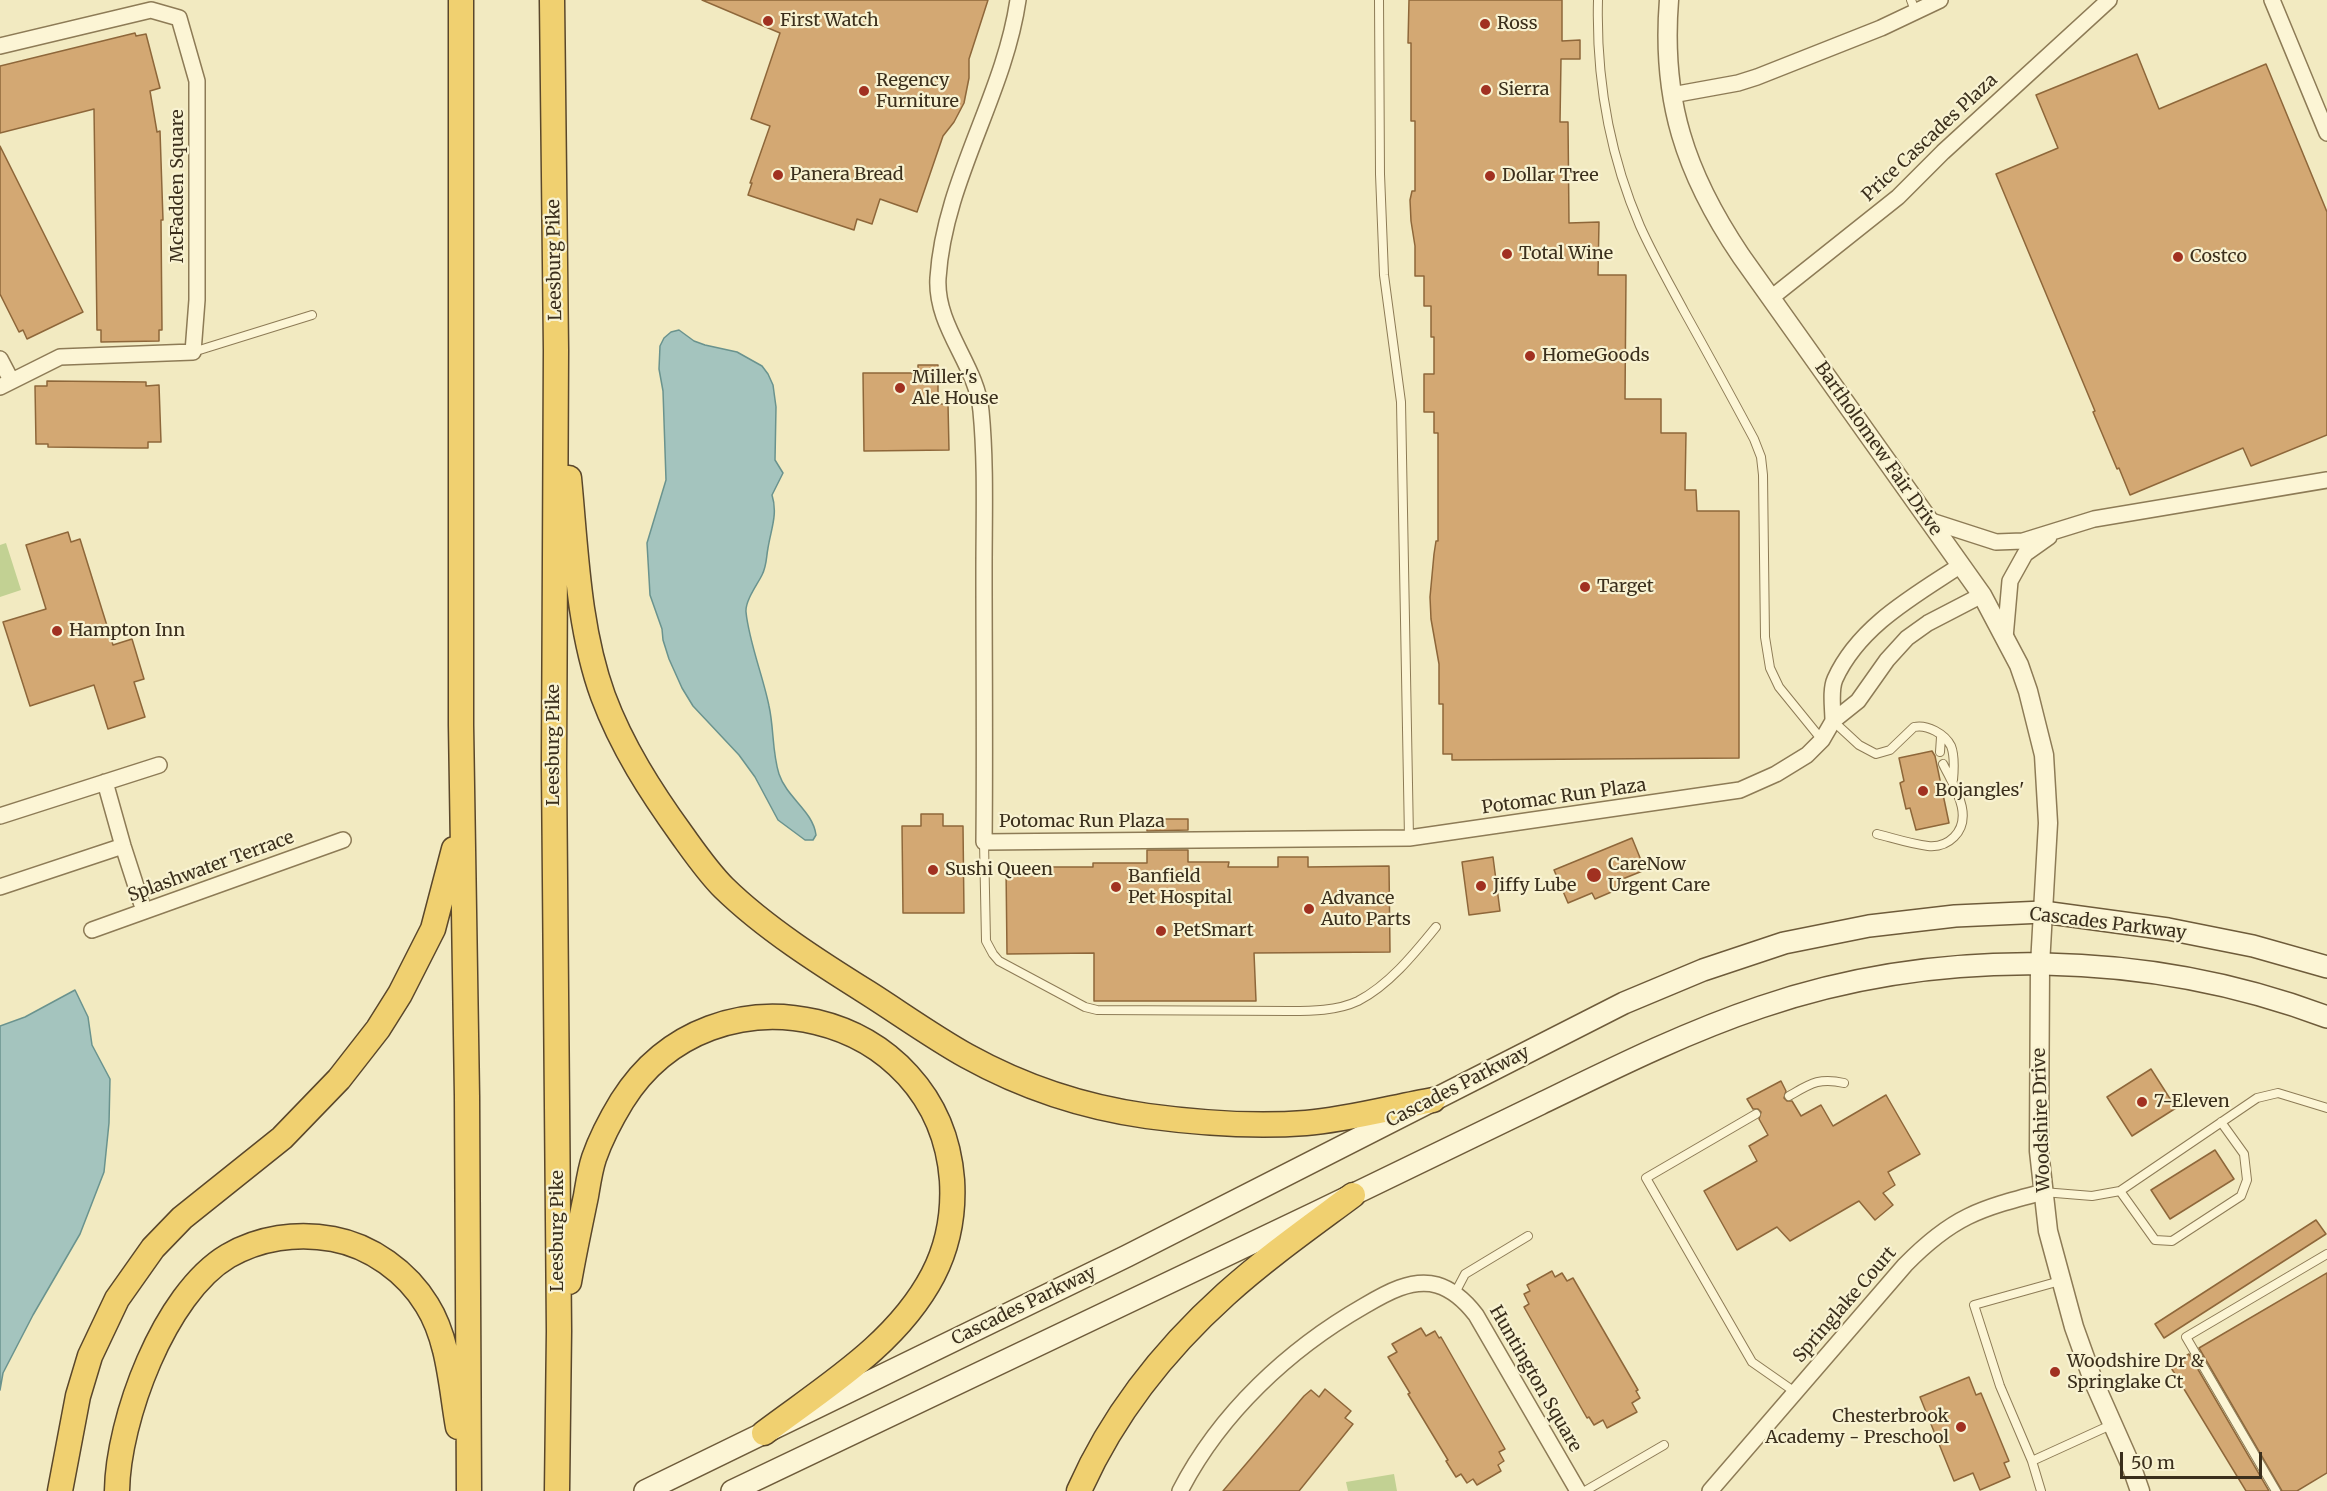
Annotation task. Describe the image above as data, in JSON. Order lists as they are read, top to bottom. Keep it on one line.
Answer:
{"streets":{"highway":["Leesburg Pike"],"main road":["Cascades Parkway"],"street":["Price Cascades Plaza","McFadden Square","Bartholomew Fair Drive","Potomac Run Plaza","Splashwater Terrace","Woodshire Drive","Springlake Court","Huntington Square"]},"crossings":[["Price Cascades Plaza","Bartholomew Fair Drive"],["Bartholomew Fair Drive","Potomac Run Plaza"],["Bartholomew Fair Drive","Cascades Parkway"],["Bartholomew Fair Drive","Woodshire Drive"],["Cascades Parkway","Woodshire Drive"],["Woodshire Drive","Springlake Court"]],"places":["First Watch","Ross","Sierra","Regency Furniture","Panera Bread","Dollar Tree","Total Wine","Costco","HomeGoods","Miller's Ale House","Target","Hampton Inn","Bojangles'","Sushi Queen","CareNow Urgent Care","Jiffy Lube","Banfield Pet Hospital","Advance Auto Parts","PetSmart","7-Eleven","Woodshire Dr & Springlake Ct","Chesterbrook Academy - Preschool"],"scale_bar":"50 m"}
